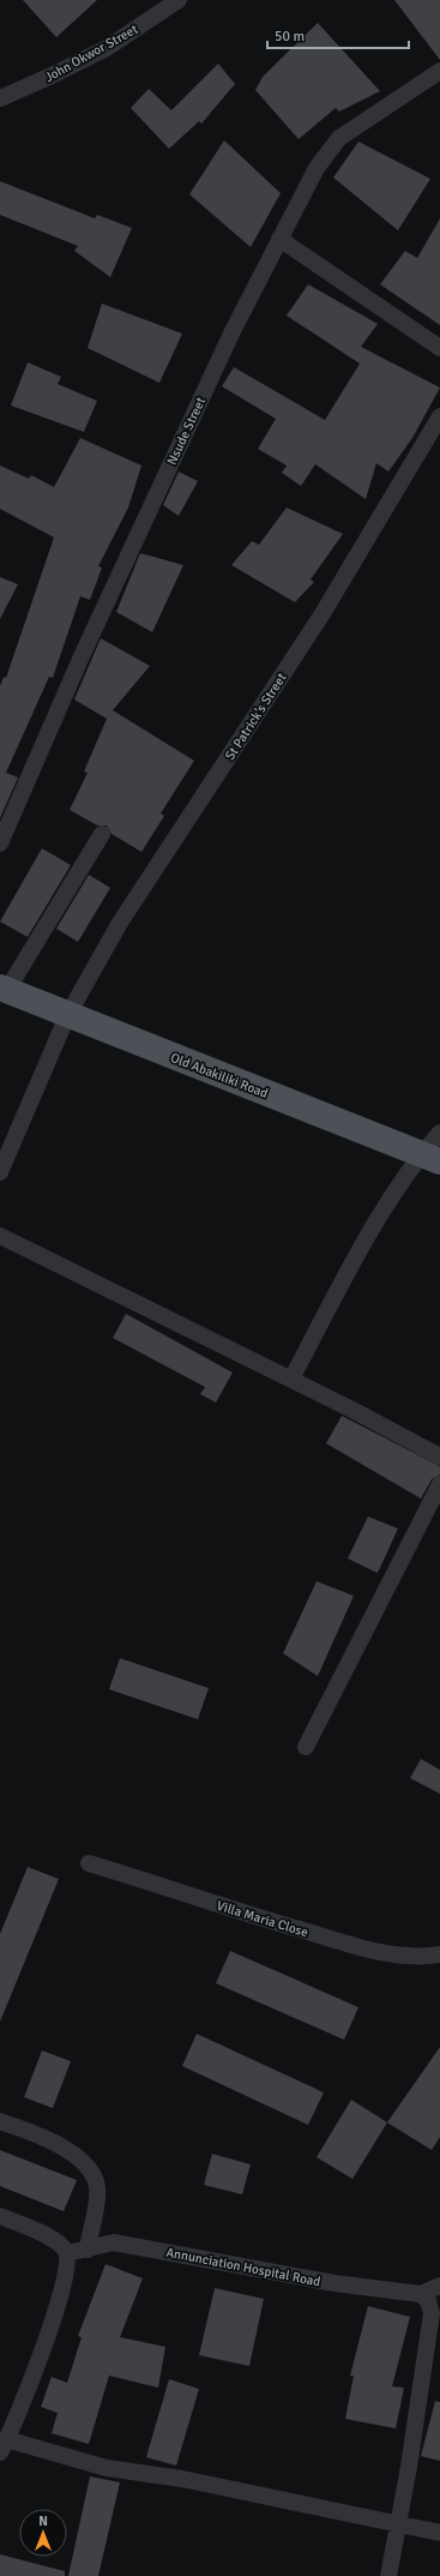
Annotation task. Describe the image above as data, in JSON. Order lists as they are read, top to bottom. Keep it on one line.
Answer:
{"streets":{"main road":["Old Abakiliki Road"],"street":["John Okwor Street","Nsude Street","St Patrick's Street","Villa Maria Close","Annunciation Hospital Road"]},"crossings":[["St Patrick's Street","Old Abakiliki Road"]],"scale_bar":"50 m","north":"top"}
